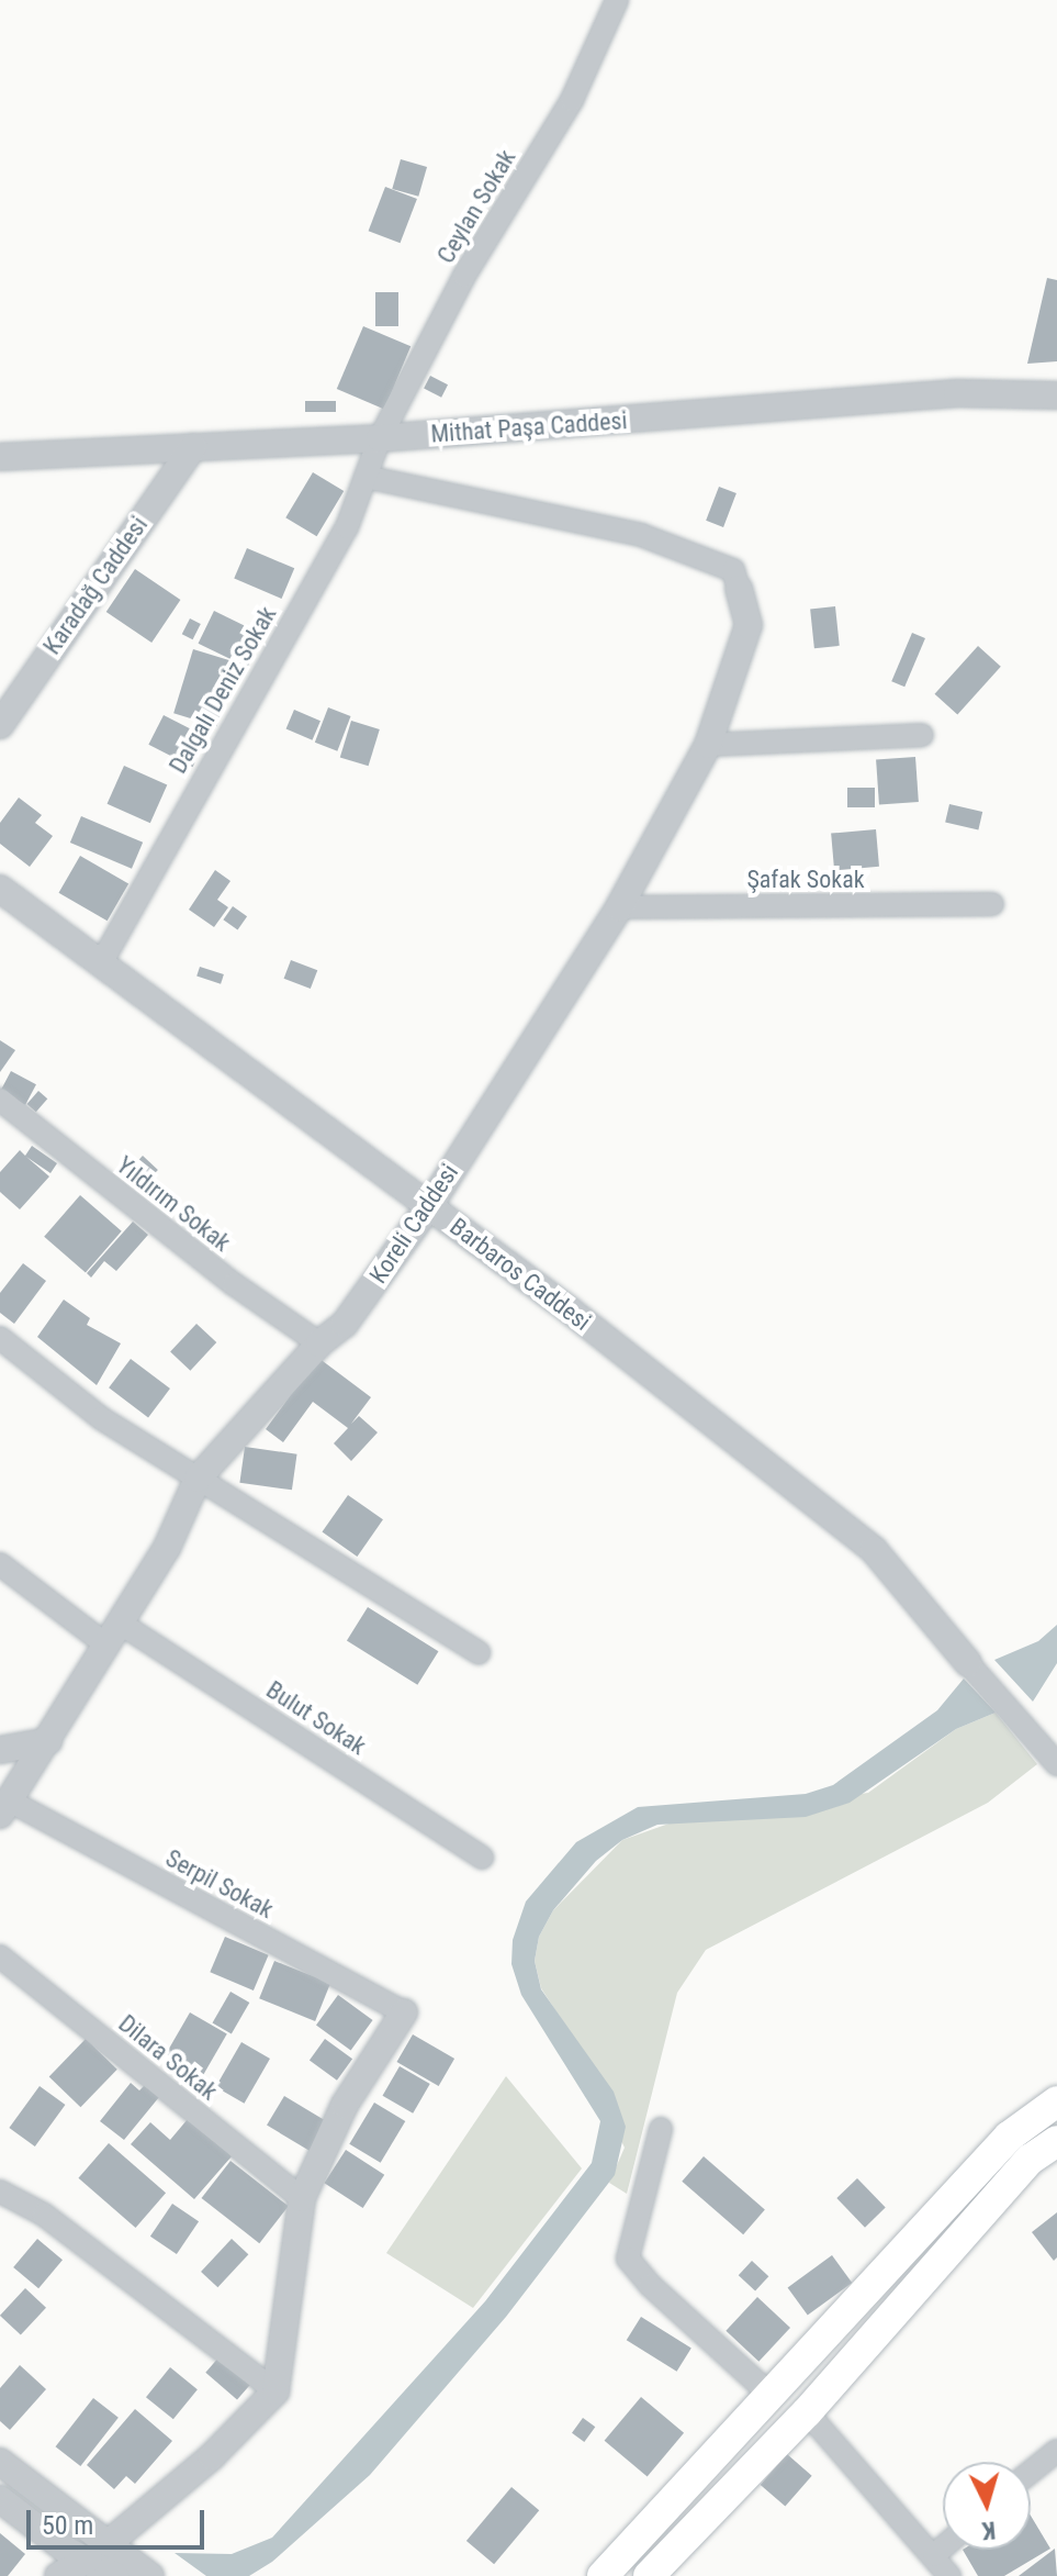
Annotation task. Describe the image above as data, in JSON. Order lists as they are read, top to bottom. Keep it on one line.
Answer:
{"streets":{"street":["Ceylan Sokak","Mithat Paşa Caddesi","Karadağ Caddesi","Dalgalı Deniz Sokak","Şafak Sokak","Yıldırım Sokak","Koreli Caddesi","Barbaros Caddesi","Bulut Sokak","Serpil Sokak","Dilara Sokak"]},"crossings":[["Ceylan Sokak","Mithat Paşa Caddesi"],["Ceylan Sokak","Dalgalı Deniz Sokak"],["Mithat Paşa Caddesi","Karadağ Caddesi"],["Mithat Paşa Caddesi","Dalgalı Deniz Sokak"],["Dalgalı Deniz Sokak","Barbaros Caddesi"],["Şafak Sokak","Koreli Caddesi"],["Yıldırım Sokak","Koreli Caddesi"],["Koreli Caddesi","Barbaros Caddesi"],["Koreli Caddesi","Bulut Sokak"],["Koreli Caddesi","Serpil Sokak"]],"scale_bar":"50 m","north":"bottom"}
